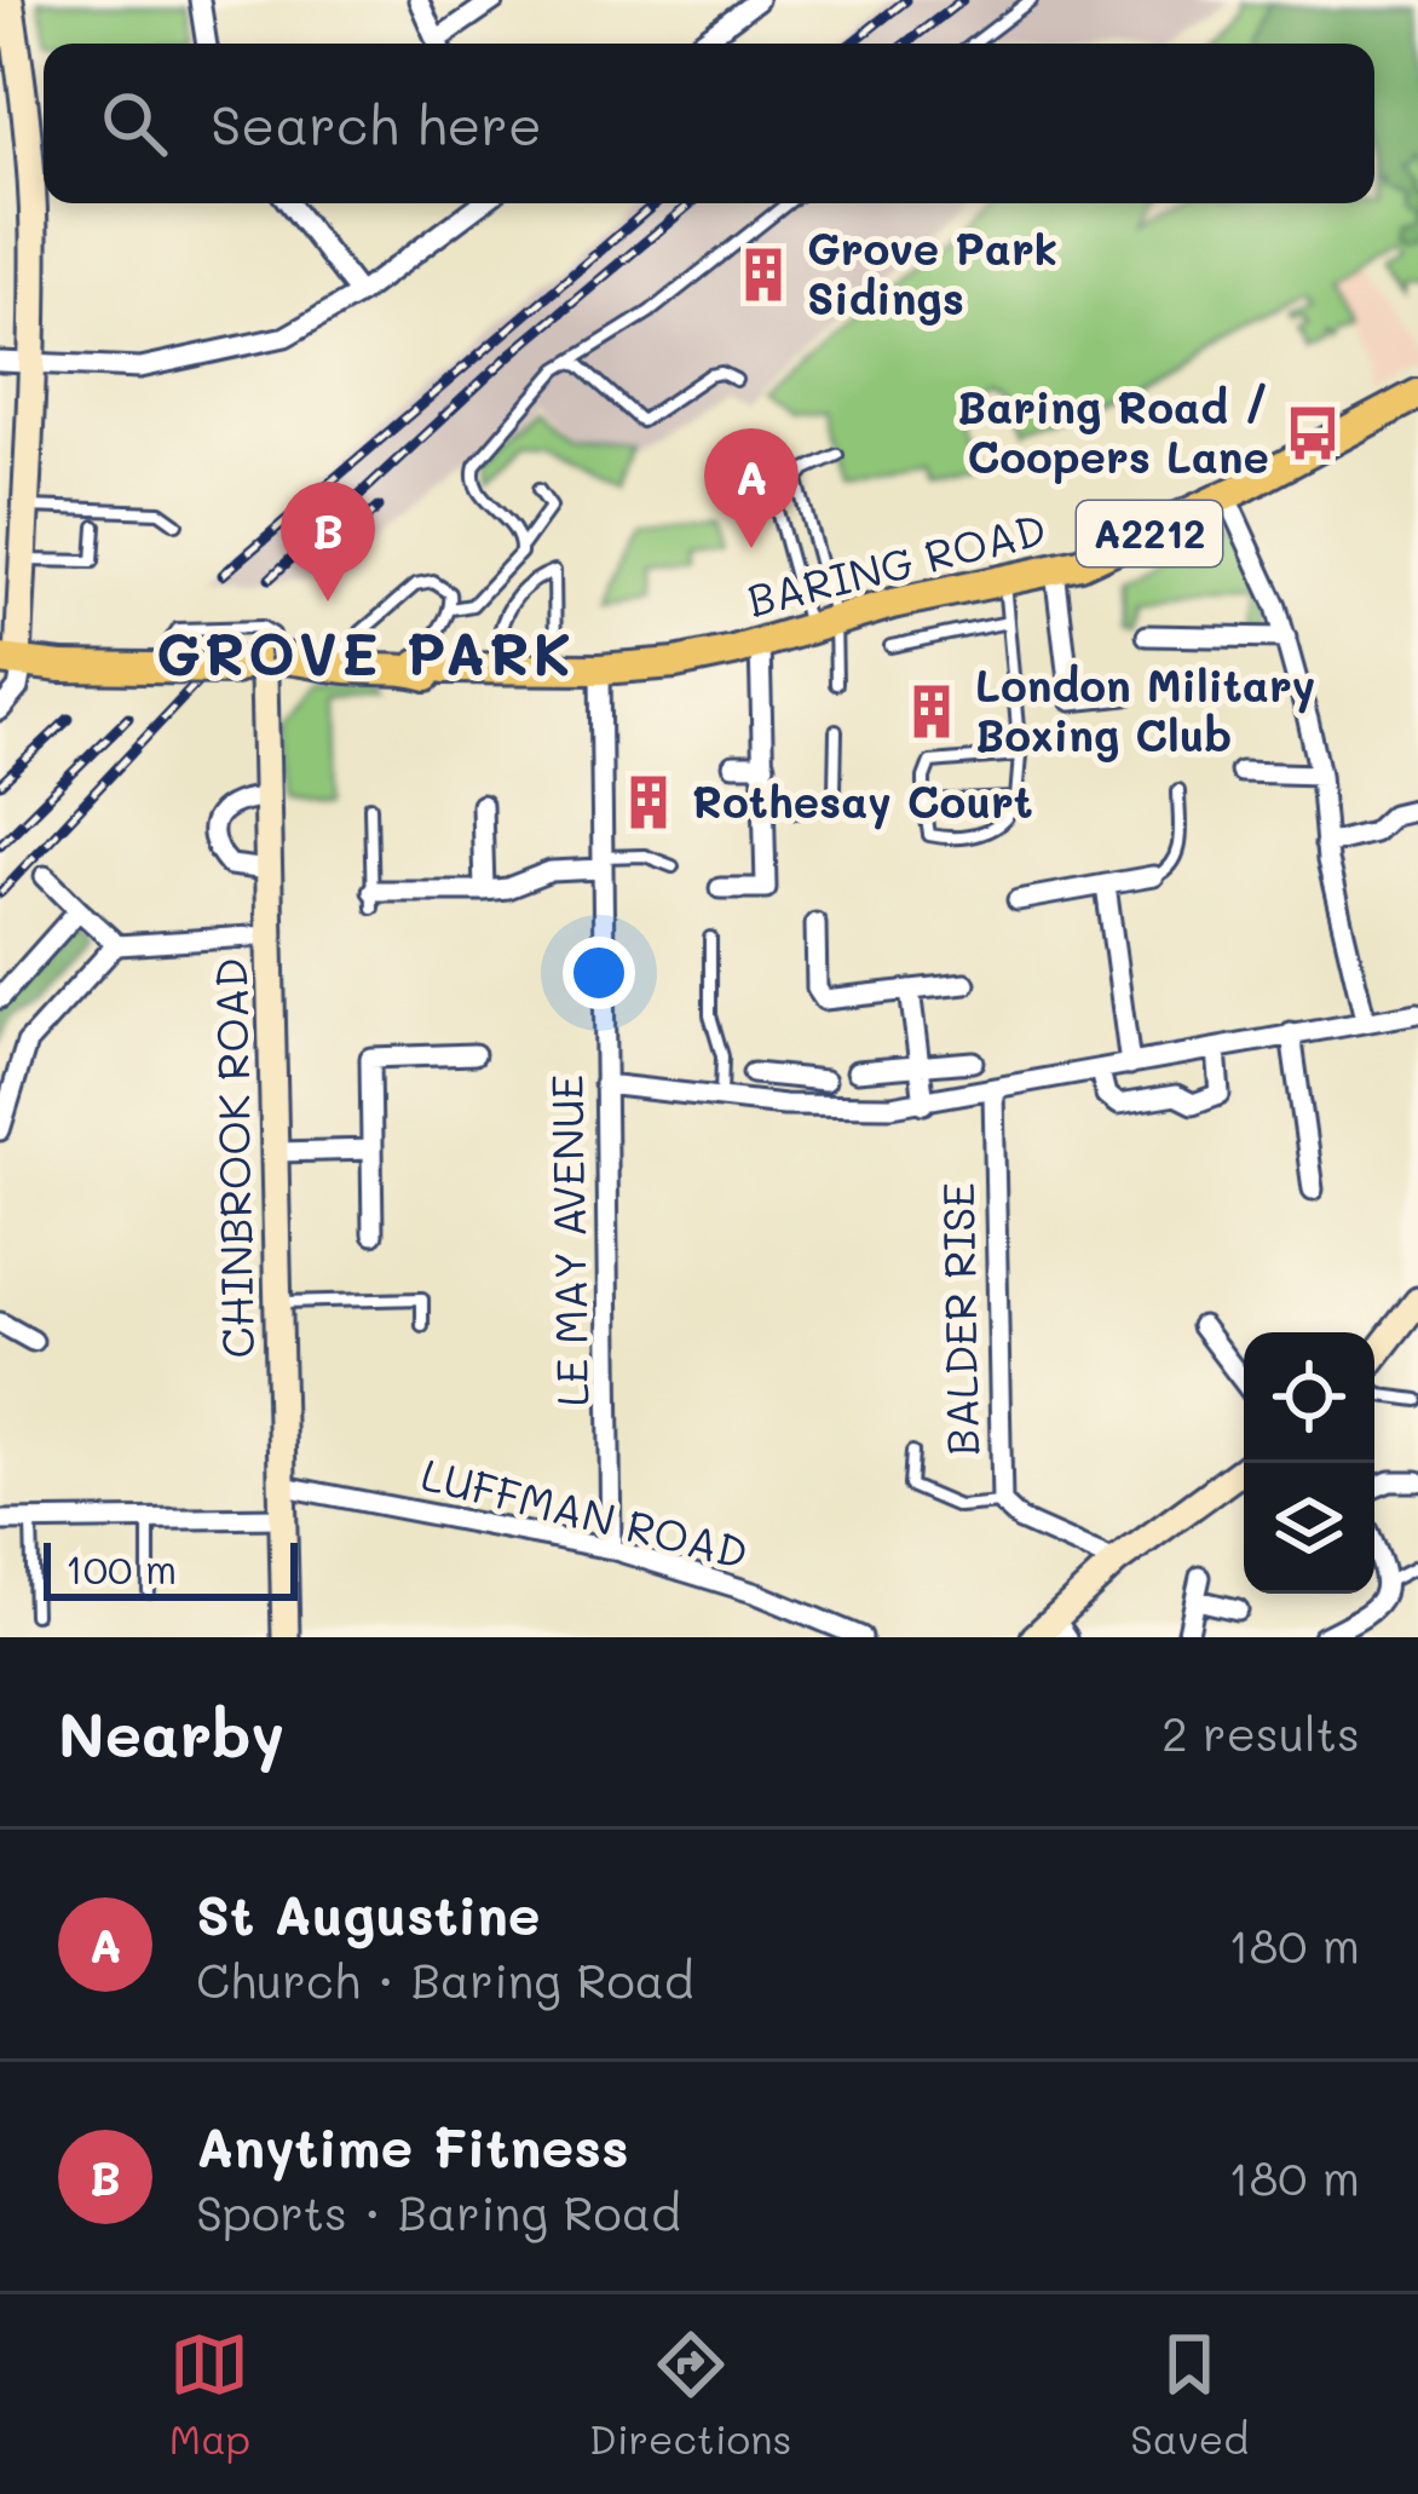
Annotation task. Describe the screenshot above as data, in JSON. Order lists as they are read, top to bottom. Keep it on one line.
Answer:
{"streets":{"main road":["A2212","BARING ROAD"],"street":["CHINBROOK ROAD","LE MAY AVENUE","BALDER RISE","LUFFMAN ROAD"]},"crossings":[["BARING ROAD","CHINBROOK ROAD"],["BARING ROAD","LE MAY AVENUE"],["CHINBROOK ROAD","LUFFMAN ROAD"],["LE MAY AVENUE","LUFFMAN ROAD"]],"districts":["GROVE PARK"],"places":{"building":["Grove Park Sidings","London Military Boxing Club","Rothesay Court"],"bus stop":["Baring Road / Coopers Lane"]},"scale_bar":"100 m","page":{"search":"Search here","pins":["A","B"],"scale":"100 m","heading":["Nearby","2 results"],"list":[{"mark":"A","name":"St Augustine","note":"Church · Baring Road","value":"180 m"},{"mark":"B","name":"Anytime Fitness","note":"Sports · Baring Road","value":"180 m"}],"nav":["Map","Directions","Saved"]}}
